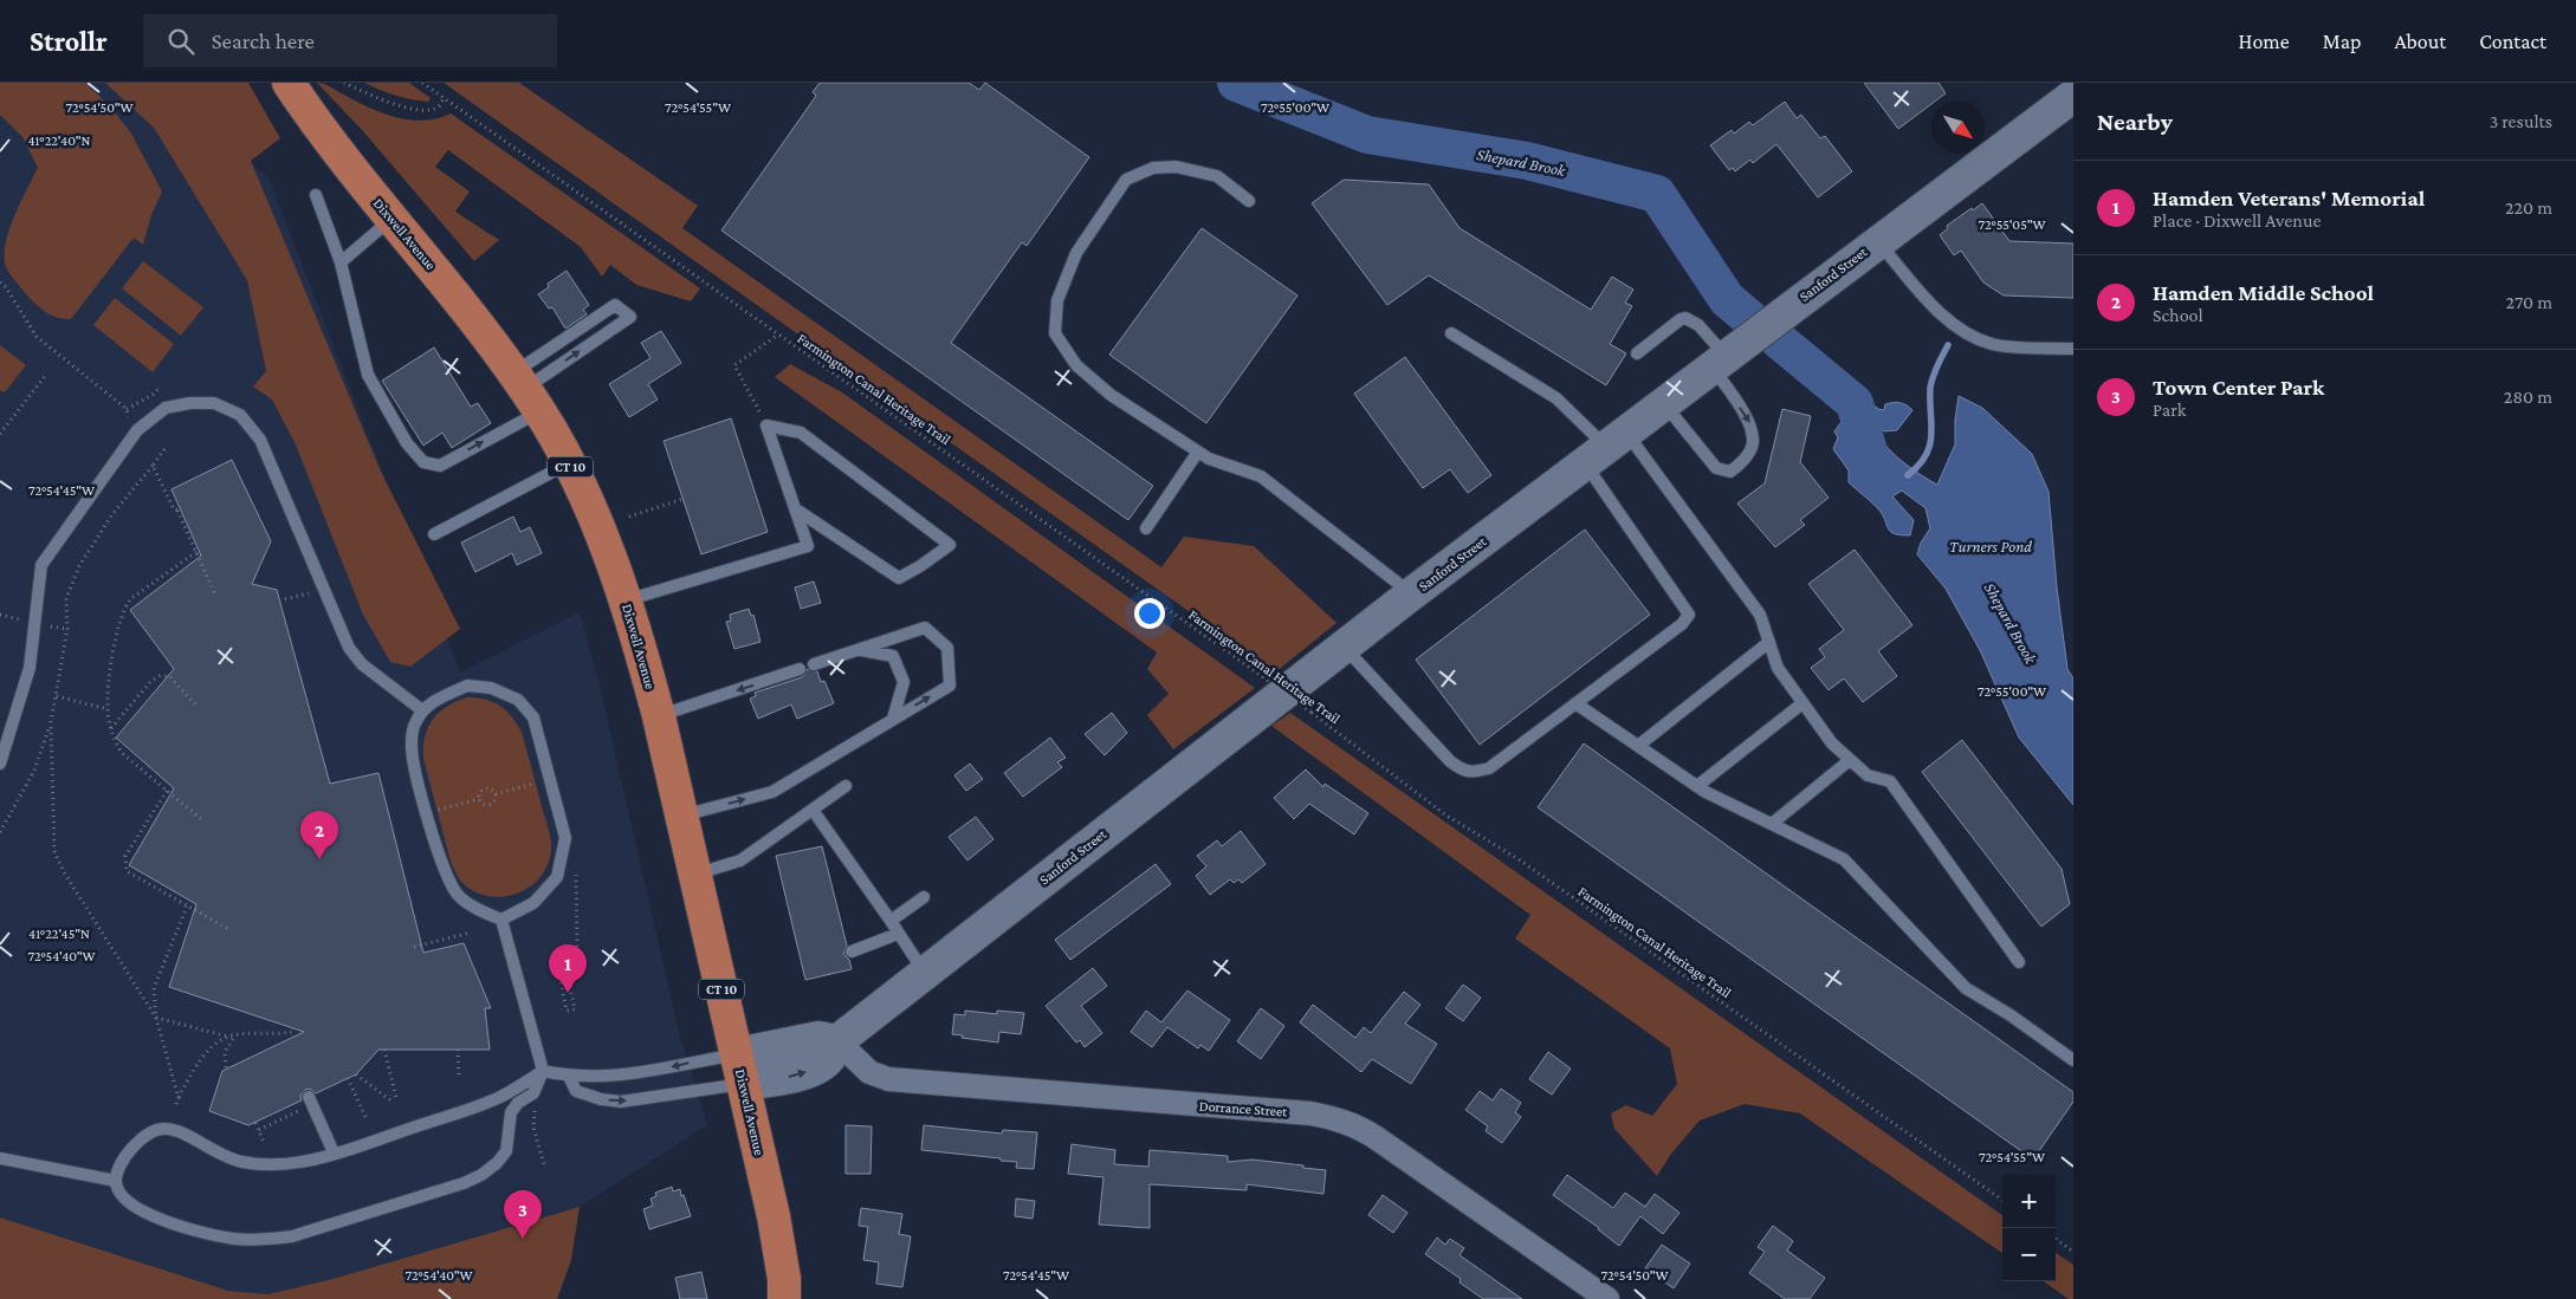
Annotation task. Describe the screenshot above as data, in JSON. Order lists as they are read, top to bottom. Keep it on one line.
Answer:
{"streets":{"main road":["Dixwell Avenue","CT 10"],"street":["Sanford Street","Dorrance Street"],"path":["Farmington Canal Heritage Trail"]},"crossings":[["Sanford Street","Dorrance Street"]],"water":["Shepard Brook","Turners Pond"],"north":"bottom right","page":{"header":"Strollr","search":"Search here","nav":["Home","Map","About","Contact"],"heading":["Nearby","3 results"],"list":[{"mark":"1","name":"Hamden Veterans' Memorial","note":"Place · Dixwell Avenue","value":"220 m"},{"mark":"2","name":"Hamden Middle School","note":"School","value":"270 m"},{"mark":"3","name":"Town Center Park","note":"Park","value":"280 m"}],"pins":["2","1","3"],"map_buttons":["+","−"]},"coordinates":["72°54'50\"W","72°54'55\"W","72°55'00\"W","41°22'40\"N","72°55'05\"W","72°54'45\"W","41°22'45\"N","72°54'40\"W"]}
